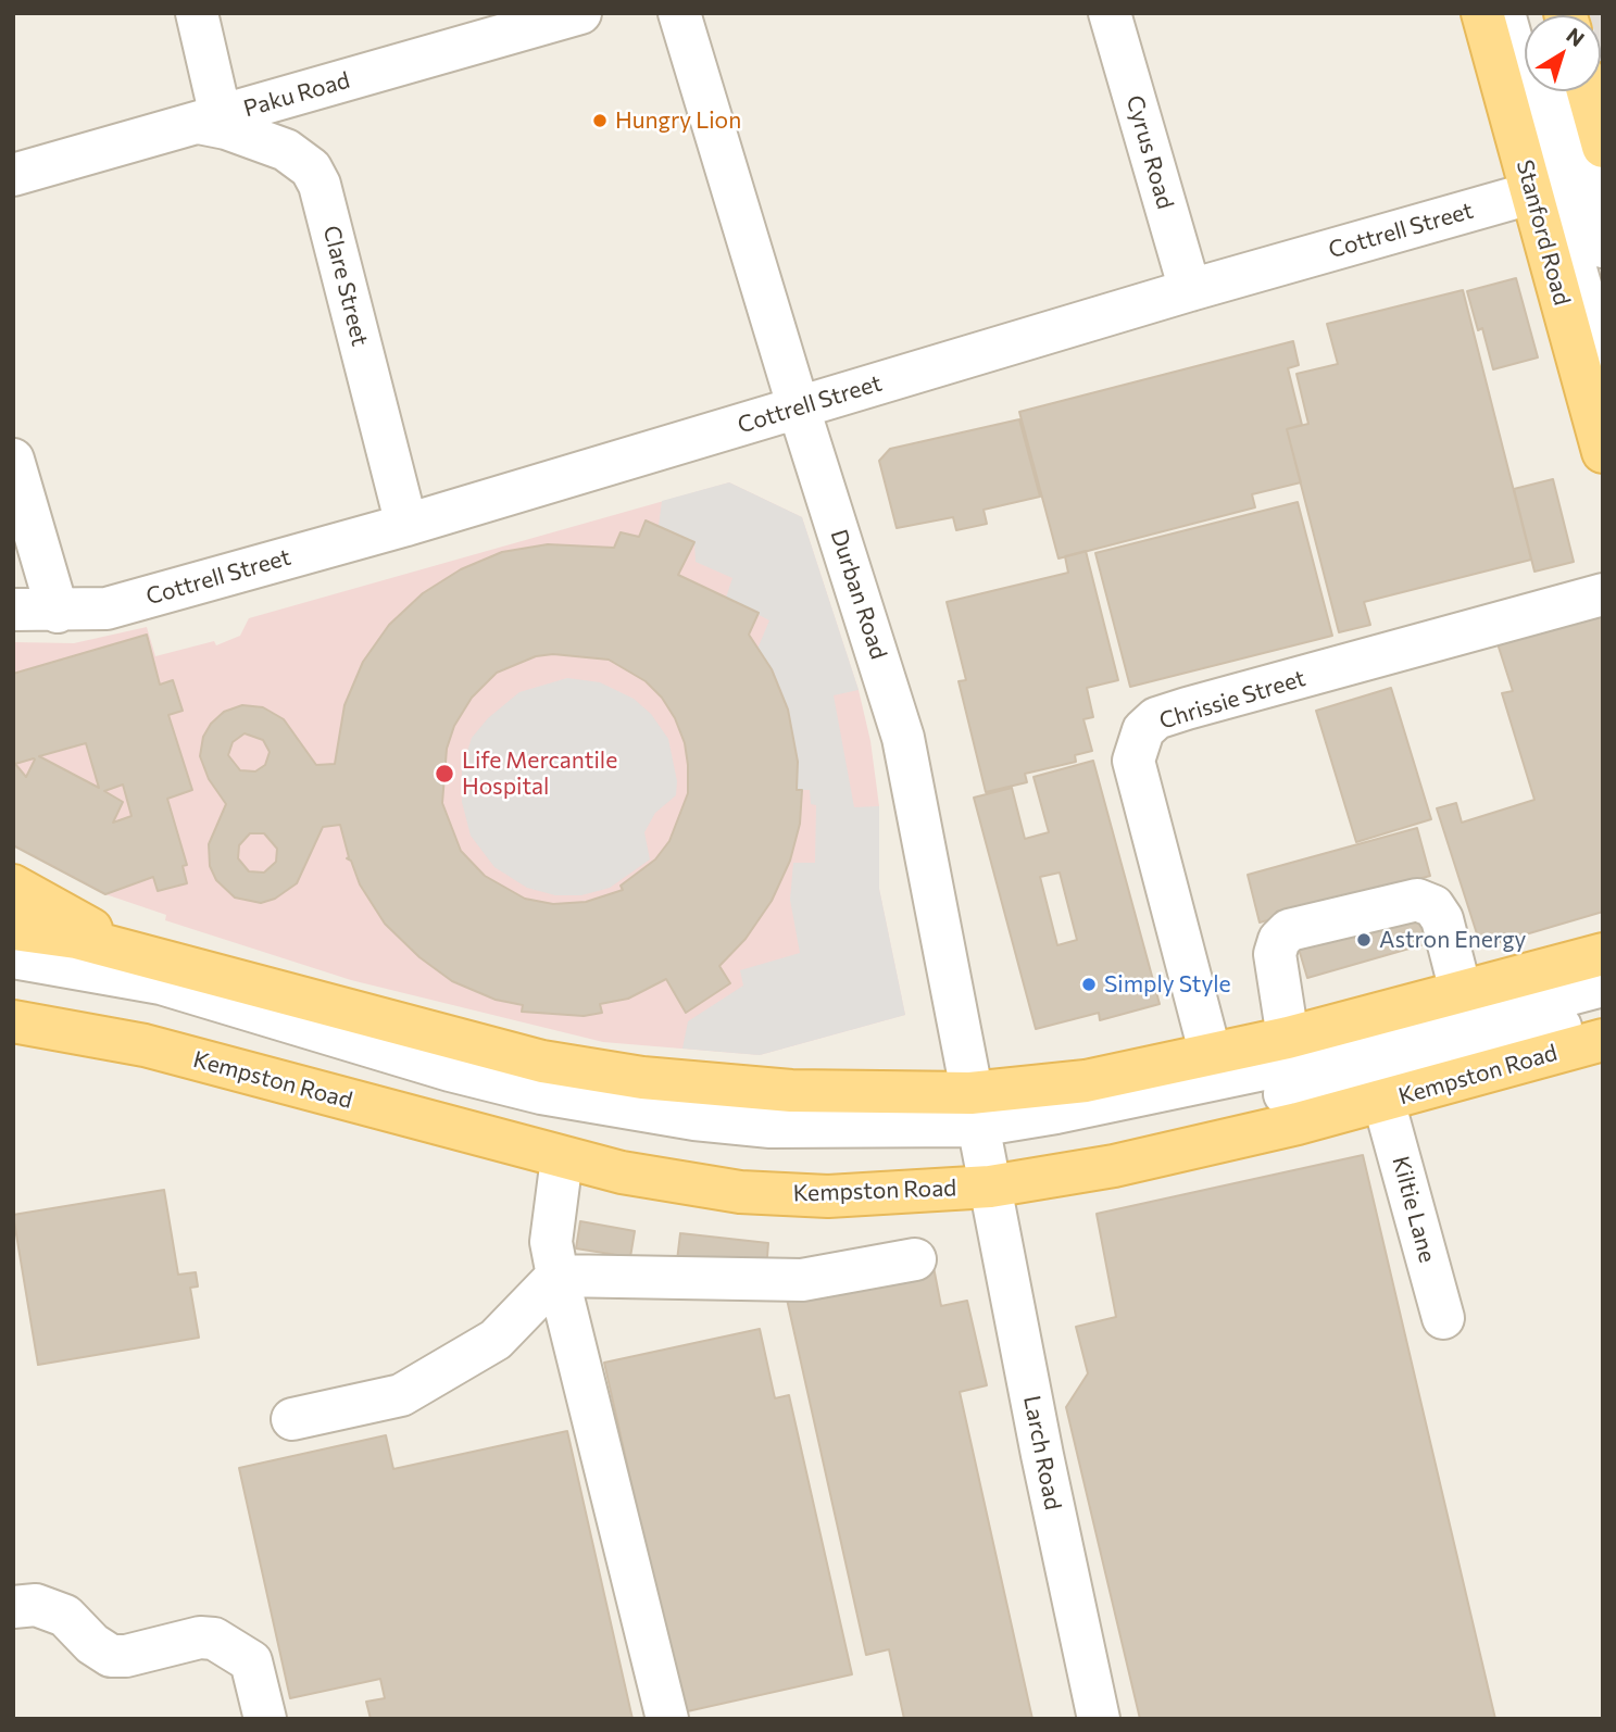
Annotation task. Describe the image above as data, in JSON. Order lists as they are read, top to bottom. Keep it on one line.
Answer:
{"streets":{"main road":["Stanford Road","Kempston Road"],"street":["Paku Road","Cyrus Road","Cottrell Street","Clare Street","Durban Road","Chrissie Street","Kiltie Lane","Larch Road"]},"crossings":[["Paku Road","Clare Street"],["Cyrus Road","Cottrell Street"],["Cottrell Street","Stanford Road"],["Cottrell Street","Clare Street"],["Cottrell Street","Durban Road"],["Durban Road","Kempston Road"],["Durban Road","Larch Road"],["Chrissie Street","Kempston Road"],["Kempston Road","Kiltie Lane"],["Kempston Road","Larch Road"]],"places":["Hungry Lion","Life Mercantile Hospital","Astron Energy","Simply Style"],"north":"top right"}
